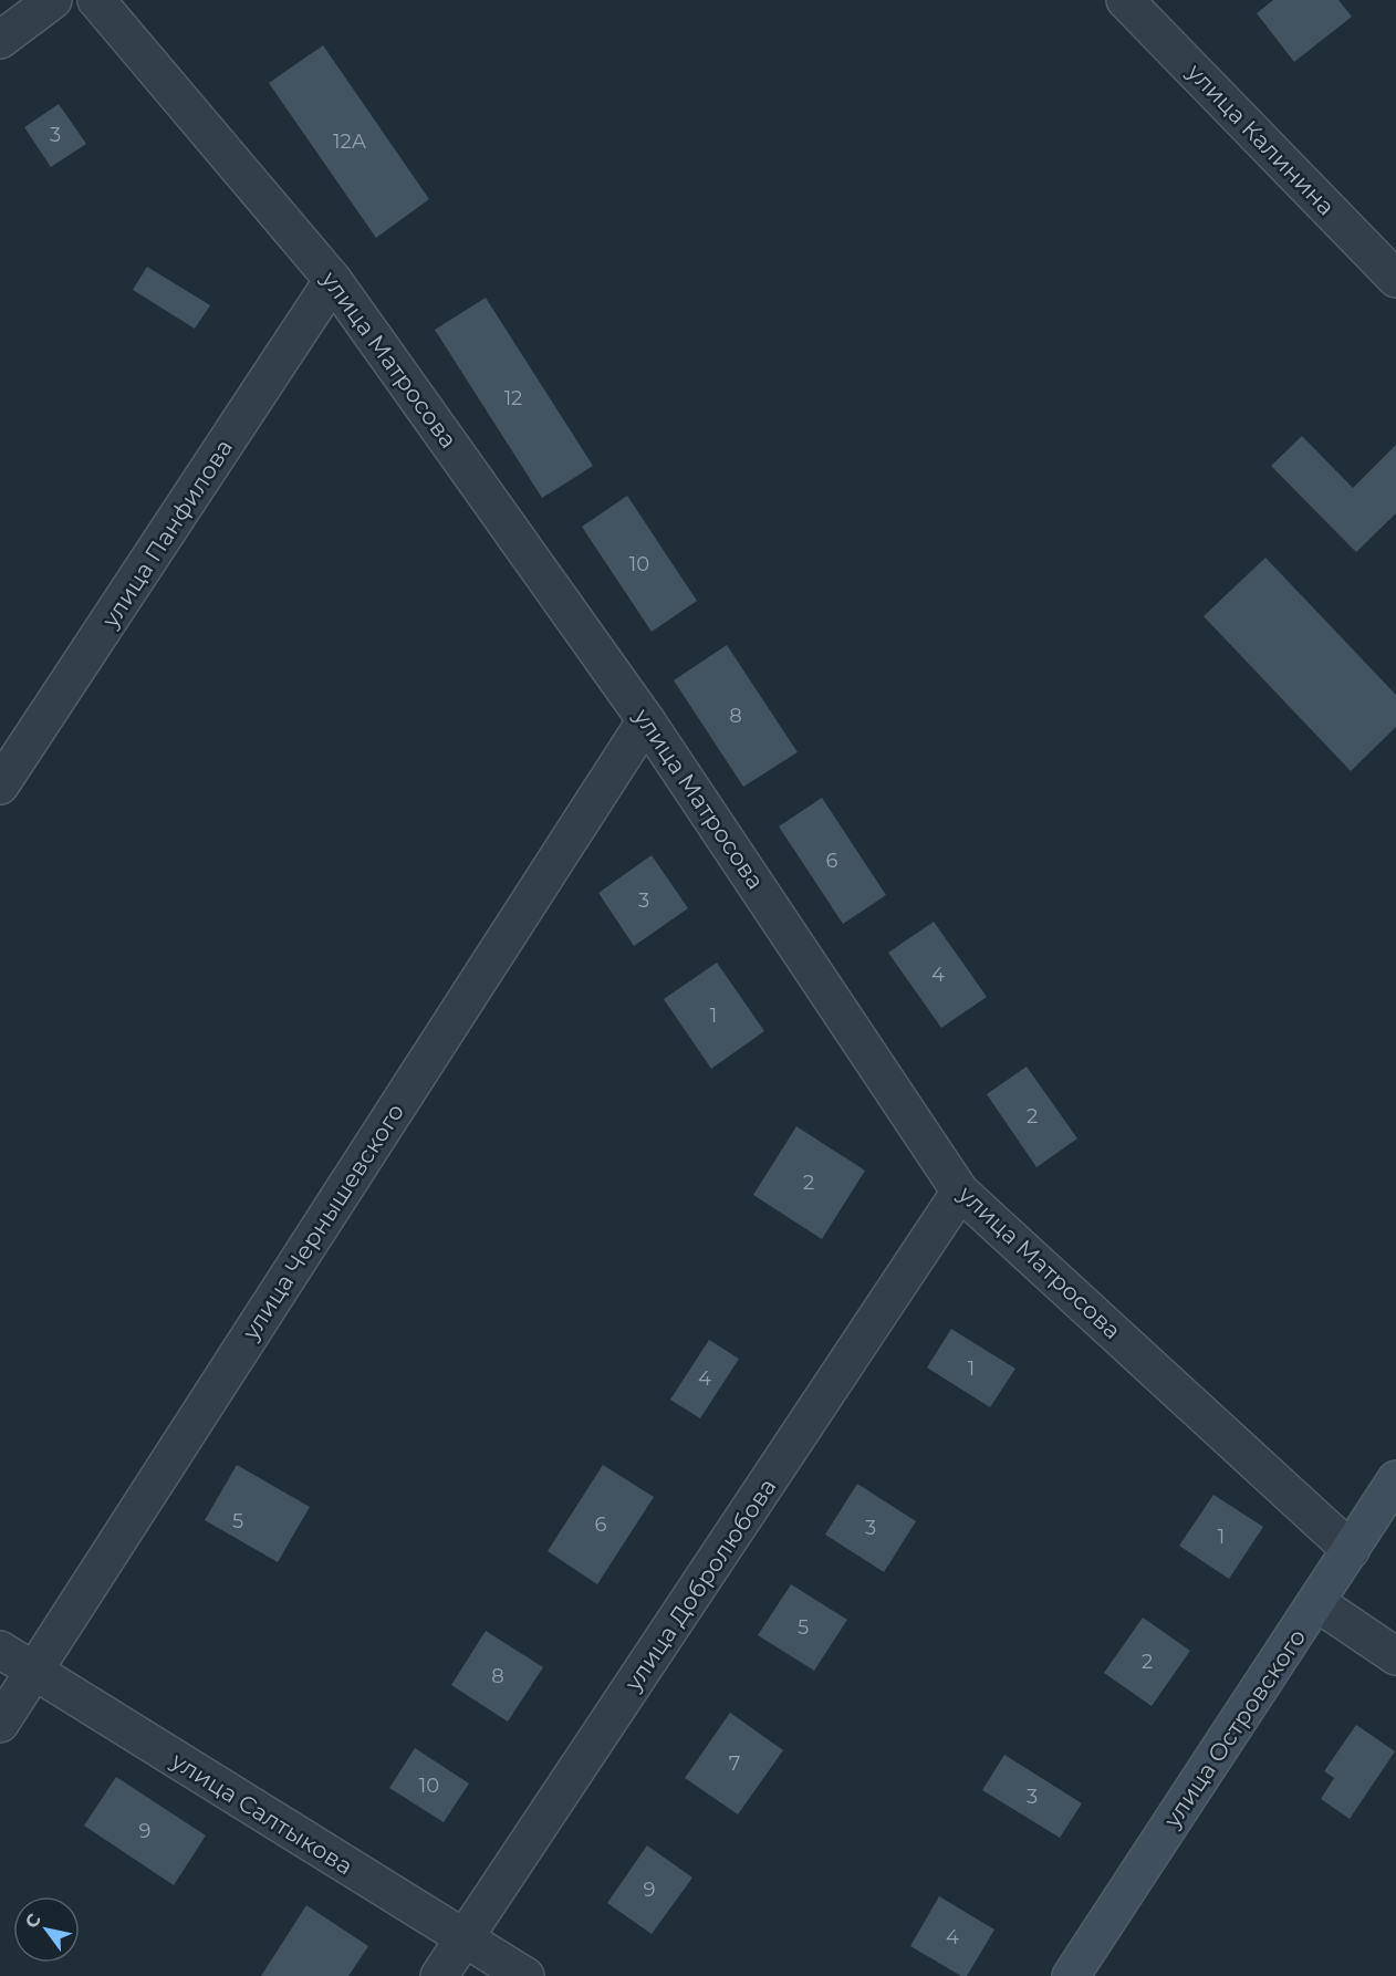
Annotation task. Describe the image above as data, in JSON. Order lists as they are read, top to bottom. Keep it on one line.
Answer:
{"streets":{"street":["улица Калинина","улица Матросова","улица Панфилова","улица Чернышевского","улица Добролюбова","улица Островского","улица Салтыкова"]},"crossings":[["улица Матросова","улица Панфилова"],["улица Матросова","улица Чернышевского"],["улица Матросова","улица Добролюбова"],["улица Матросова","улица Островского"],["улица Чернышевского","улица Салтыкова"],["улица Добролюбова","улица Салтыкова"]],"house_numbers":["3","12А","12","10","8","6","3","4","1","2","2","1","4","5","6","3","1","5","2","8","7","10","3","9","9","4"],"north":"top left"}
